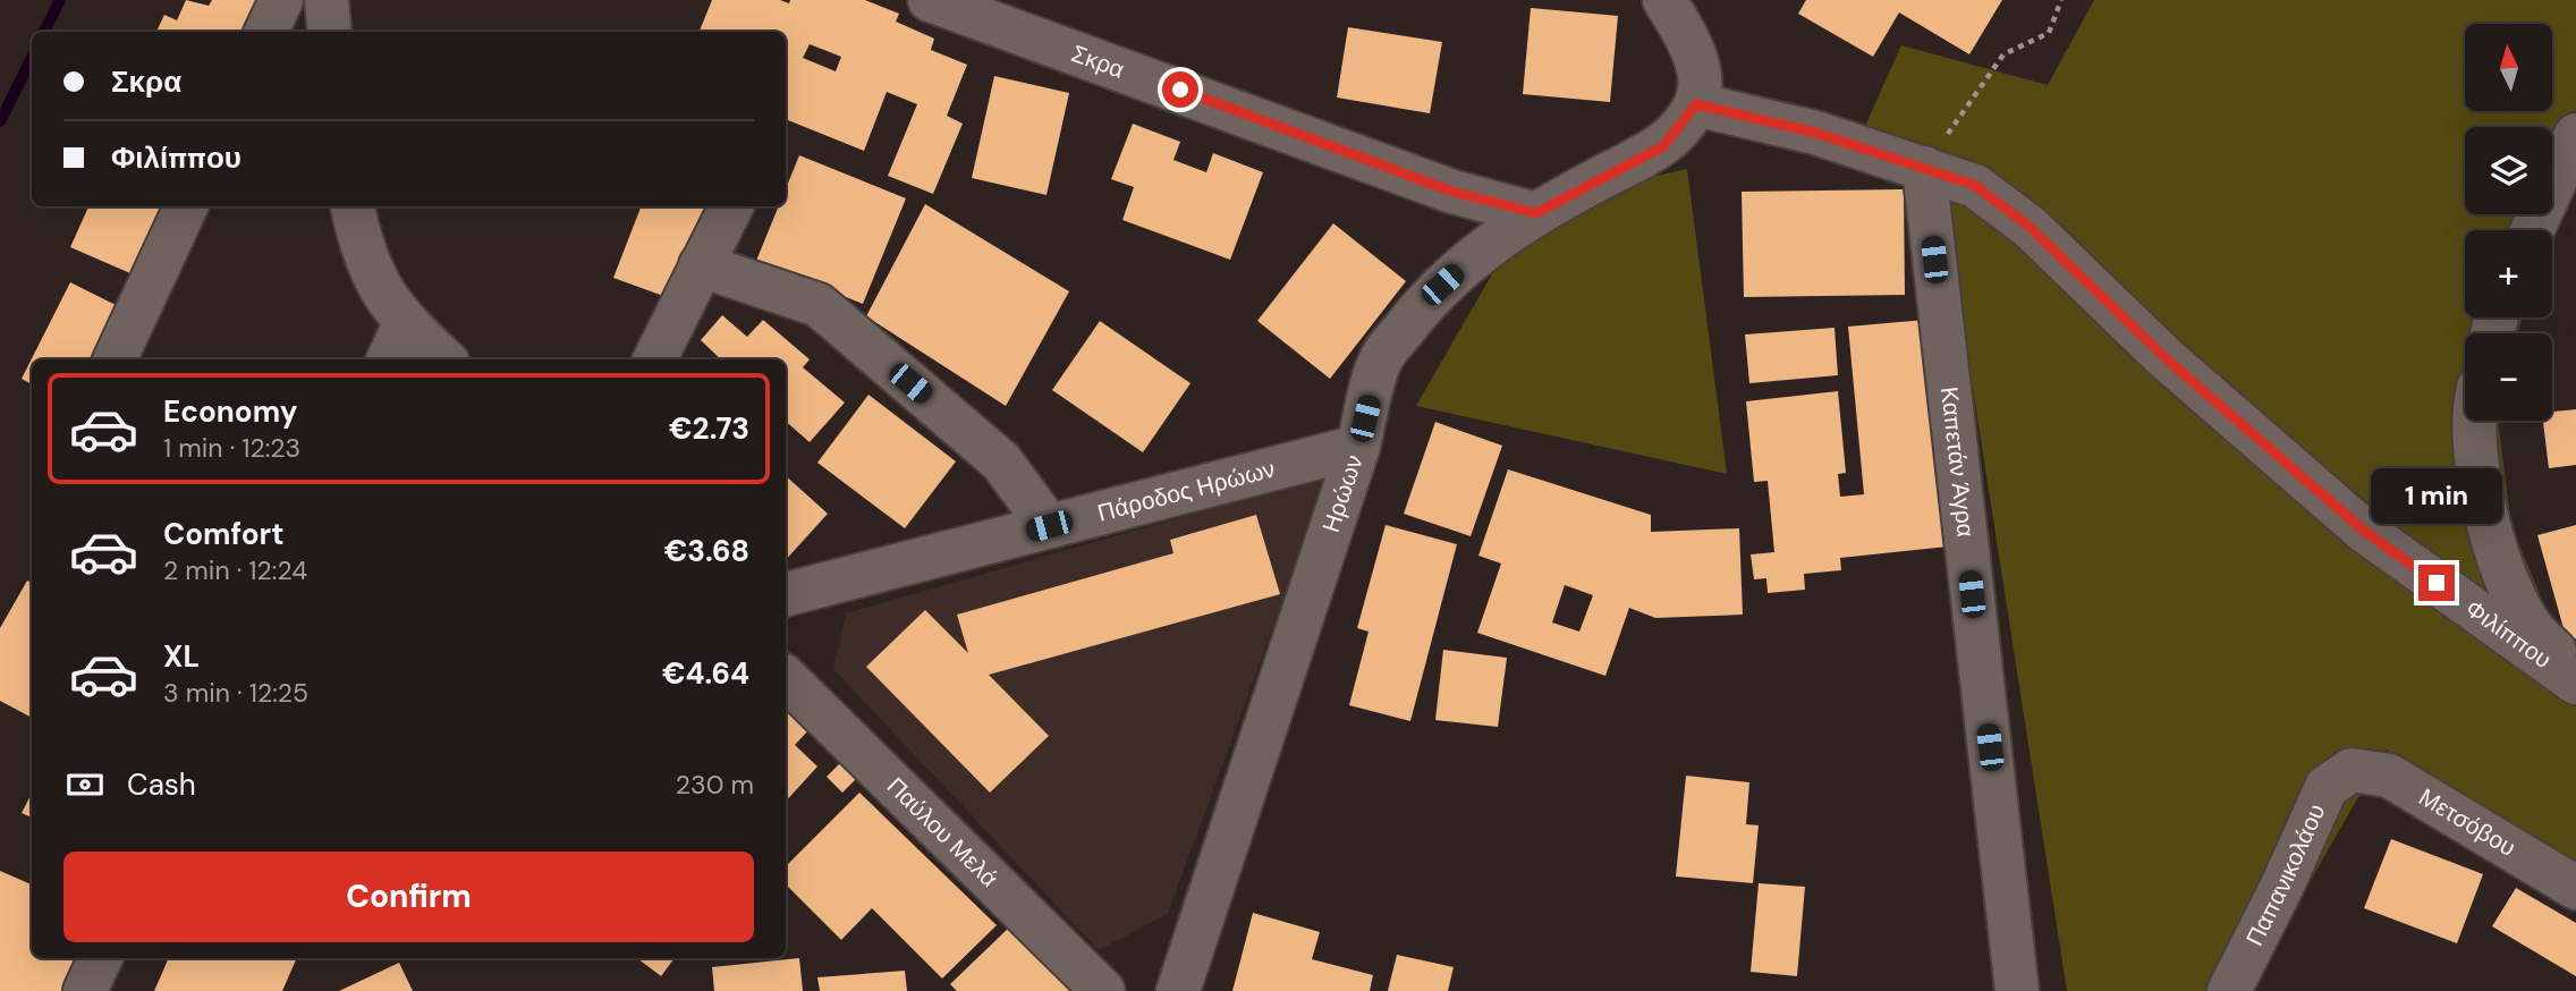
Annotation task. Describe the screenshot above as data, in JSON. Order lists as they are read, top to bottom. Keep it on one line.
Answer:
{"streets":{"street":["Σκρα","Καπετάν Άγρα","Πάροδος Ηρώων","Ηρώων","Φιλίππου","Μετσόβου","Παύλου Μελά","Παπανικολάου"]},"crossings":[["Σκρα","Ηρώων"],["Καπετάν Άγρα","Φιλίππου"],["Πάροδος Ηρώων","Ηρώων"],["Ηρώων","Φιλίππου"],["Μετσόβου","Παπανικολάου"]],"north":"top","page":{"map_buttons":["+","−"],"banner":["Σκρα","Φιλίππου"],"list":[{"name":"Economy","note":"1 min · 12:23","value":"€2.73"},{"name":"Comfort","note":"2 min · 12:24","value":"€3.68"},{"name":"XL","note":"3 min · 12:25","value":"€4.64"}],"bubble":"1 min","pay":["Cash","230 m"],"buttons":"Confirm"}}
